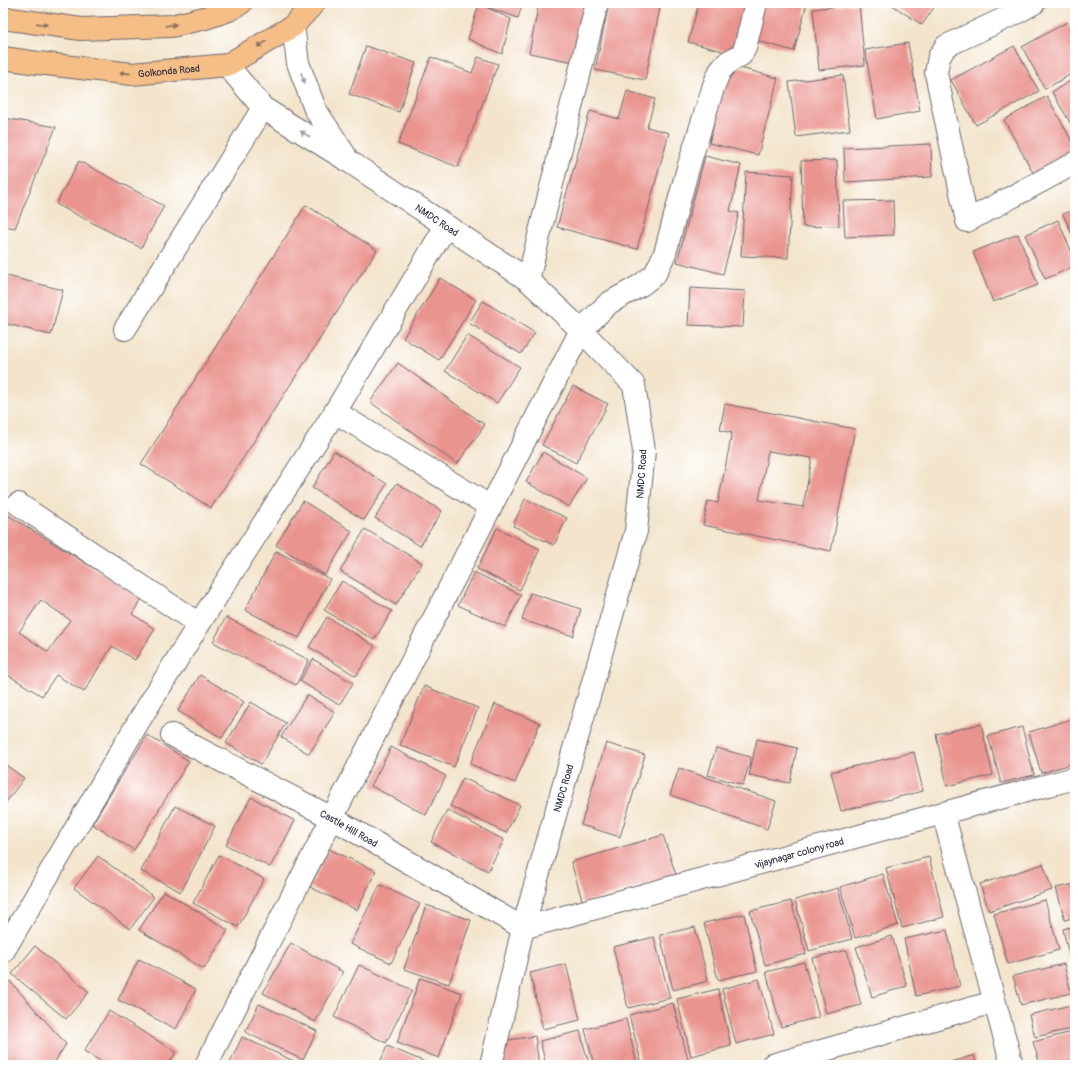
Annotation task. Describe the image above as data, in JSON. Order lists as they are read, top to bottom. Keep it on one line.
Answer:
{"streets":{"highway":["Golkonda Road"],"street":["NMDC Road","Castle Hill Road","vijaynagar colony road"]},"crossings":[["Golkonda Road","NMDC Road"],["NMDC Road","Castle Hill Road"],["NMDC Road","vijaynagar colony road"],["Castle Hill Road","vijaynagar colony road"]]}
